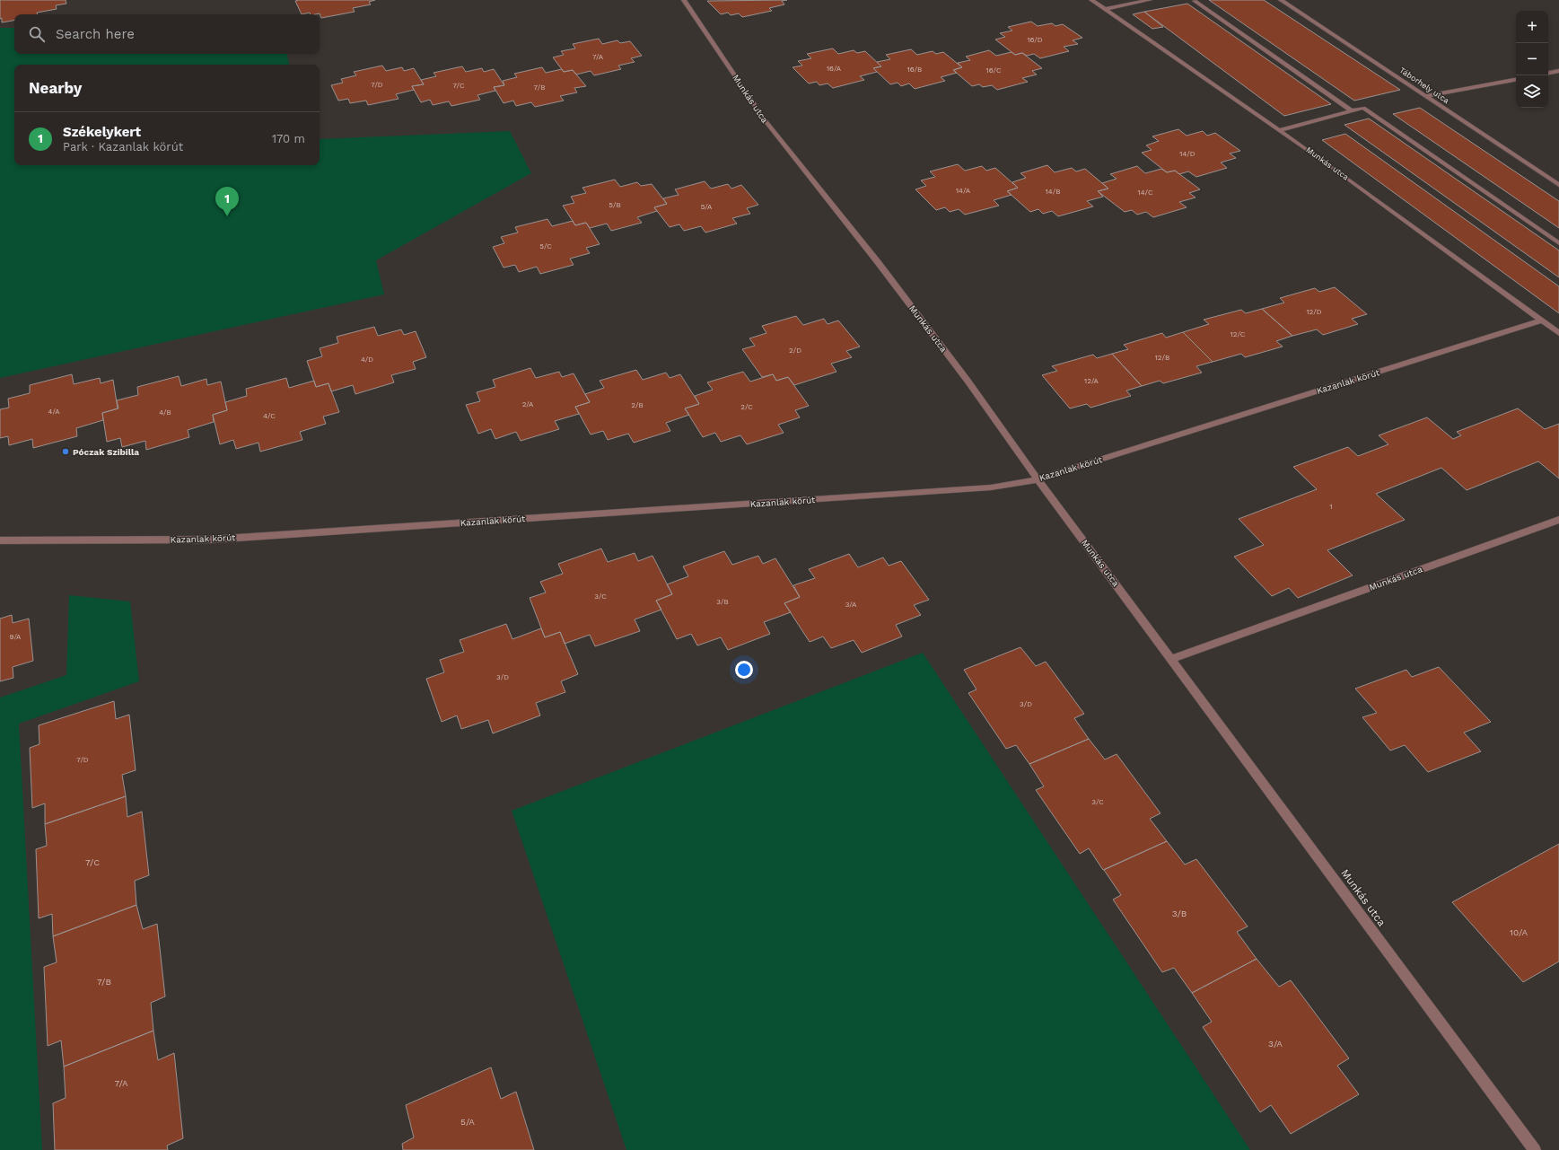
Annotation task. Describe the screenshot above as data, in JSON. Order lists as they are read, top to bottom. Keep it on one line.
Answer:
{"streets":{"street":["Táborhely utca","Munkás utca","Kazanlak körút"]},"crossings":[["Munkás utca","Kazanlak körút"]],"places":["Póczak Szibilla"],"house_numbers":["16/D","7/A","16/A","16/B","16/C","7/D","7/C","7/B","14/D","14/A","14/B","14/C","5/B","5/A","5/C","12/D","12/C","2/D","12/B","4/D","12/A","2/A","2/B","2/C","4/A","4/B","4/C","1","3/C","3/B","3/A","9/A","3/D","3/D","7/D","3/C","7/C","3/B","10/A","7/B","3/A","7/A","5/A"],"page":{"map_buttons":["+","−"],"search":"Search here","heading":"Nearby","list":[{"mark":"1","name":"Székelykert","note":"Park · Kazanlak körút","value":"170 m"}],"pins":"1"}}
